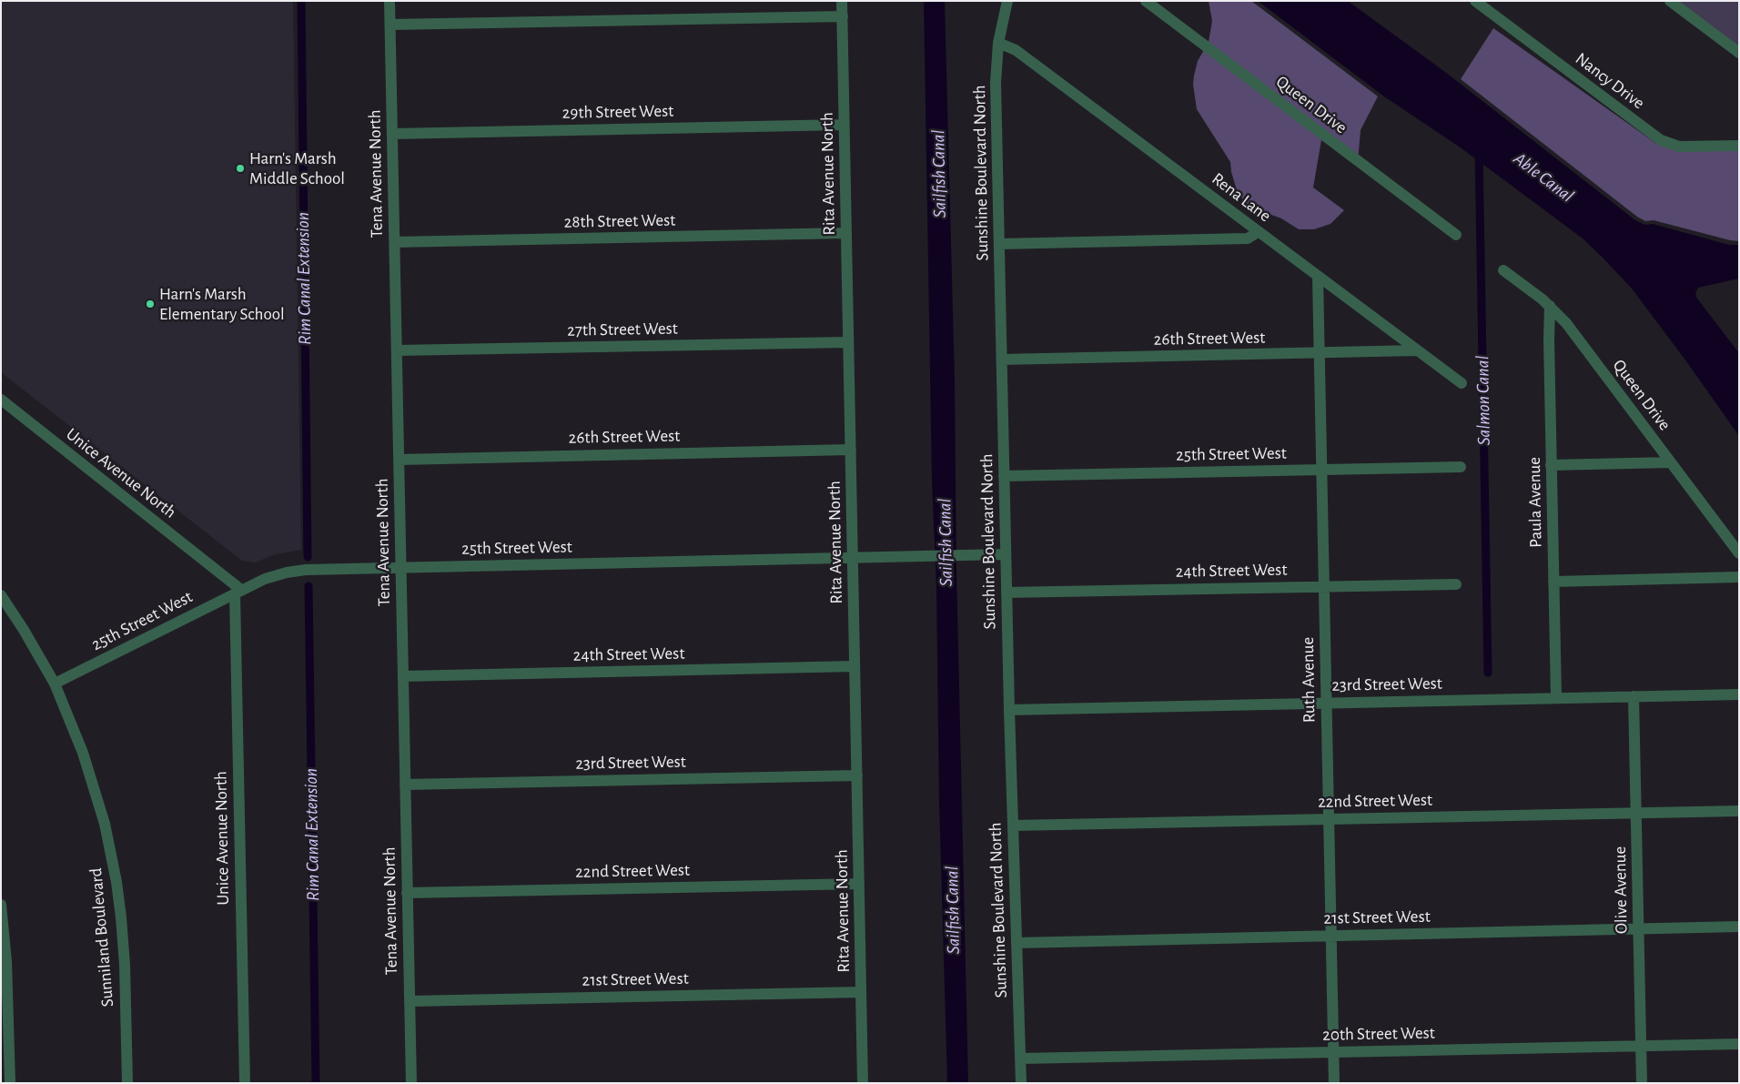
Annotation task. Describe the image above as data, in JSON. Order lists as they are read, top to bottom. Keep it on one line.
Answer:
{"streets":{"street":["Nancy Drive","Queen Drive","29th Street West","Sunshine Boulevard North","Tena Avenue North","Rita Avenue North","Rena Lane","28th Street West","27th Street West","26th Street West","25th Street West","Unice Avenue North","Paula Avenue","24th Street West","Ruth Avenue","23rd Street West","22nd Street West","Olive Avenue","21st Street West","Sunniland Boulevard","20th Street West"]},"crossings":[["Queen Drive","Paula Avenue"],["29th Street West","Tena Avenue North"],["29th Street West","Rita Avenue North"],["Sunshine Boulevard North","Rena Lane"],["Sunshine Boulevard North","26th Street West"],["Sunshine Boulevard North","25th Street West"],["Sunshine Boulevard North","24th Street West"],["Sunshine Boulevard North","23rd Street West"],["Sunshine Boulevard North","22nd Street West"],["Sunshine Boulevard North","21st Street West"],["Sunshine Boulevard North","20th Street West"],["Tena Avenue North","28th Street West"],["Tena Avenue North","27th Street West"],["Tena Avenue North","26th Street West"],["Tena Avenue North","25th Street West"],["Tena Avenue North","24th Street West"],["Tena Avenue North","23rd Street West"],["Tena Avenue North","22nd Street West"],["Tena Avenue North","21st Street West"],["Rita Avenue North","28th Street West"],["Rita Avenue North","27th Street West"],["Rita Avenue North","26th Street West"],["Rita Avenue North","25th Street West"],["Rita Avenue North","24th Street West"],["Rita Avenue North","23rd Street West"],["Rita Avenue North","22nd Street West"],["Rita Avenue North","21st Street West"],["Rena Lane","26th Street West"],["Rena Lane","Ruth Avenue"],["26th Street West","Ruth Avenue"],["25th Street West","Unice Avenue North"],["25th Street West","Ruth Avenue"],["25th Street West","Sunniland Boulevard"],["Paula Avenue","23rd Street West"],["24th Street West","Ruth Avenue"],["Ruth Avenue","23rd Street West"],["Ruth Avenue","22nd Street West"],["Ruth Avenue","21st Street West"],["Ruth Avenue","20th Street West"],["23rd Street West","Olive Avenue"],["22nd Street West","Olive Avenue"],["Olive Avenue","21st Street West"],["Olive Avenue","20th Street West"]],"water":["Sailfish Canal","Able Canal","Rim Canal Extension","Salmon Canal"],"places":["Harn's Marsh Middle School","Harn's Marsh Elementary School"]}
